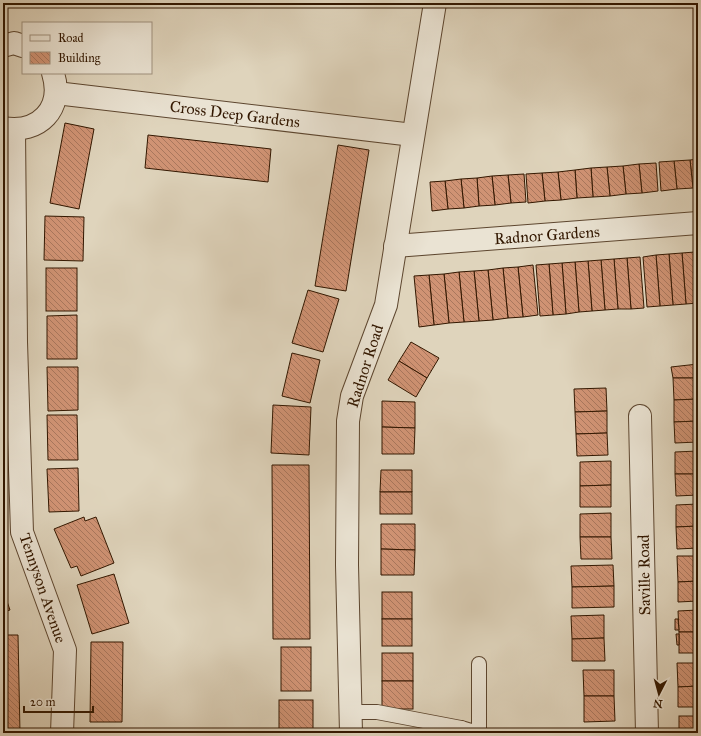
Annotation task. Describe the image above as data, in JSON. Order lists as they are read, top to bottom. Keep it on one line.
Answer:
{"streets":{"street":["Cross Deep Gardens","Radnor Gardens","Radnor Road","Saville Road","Tennyson Avenue"]},"crossings":[["Cross Deep Gardens","Radnor Road"],["Cross Deep Gardens","Tennyson Avenue"],["Radnor Gardens","Radnor Road"]],"legend":["Road","Building"],"scale_bar":"20 m","north":"bottom"}
